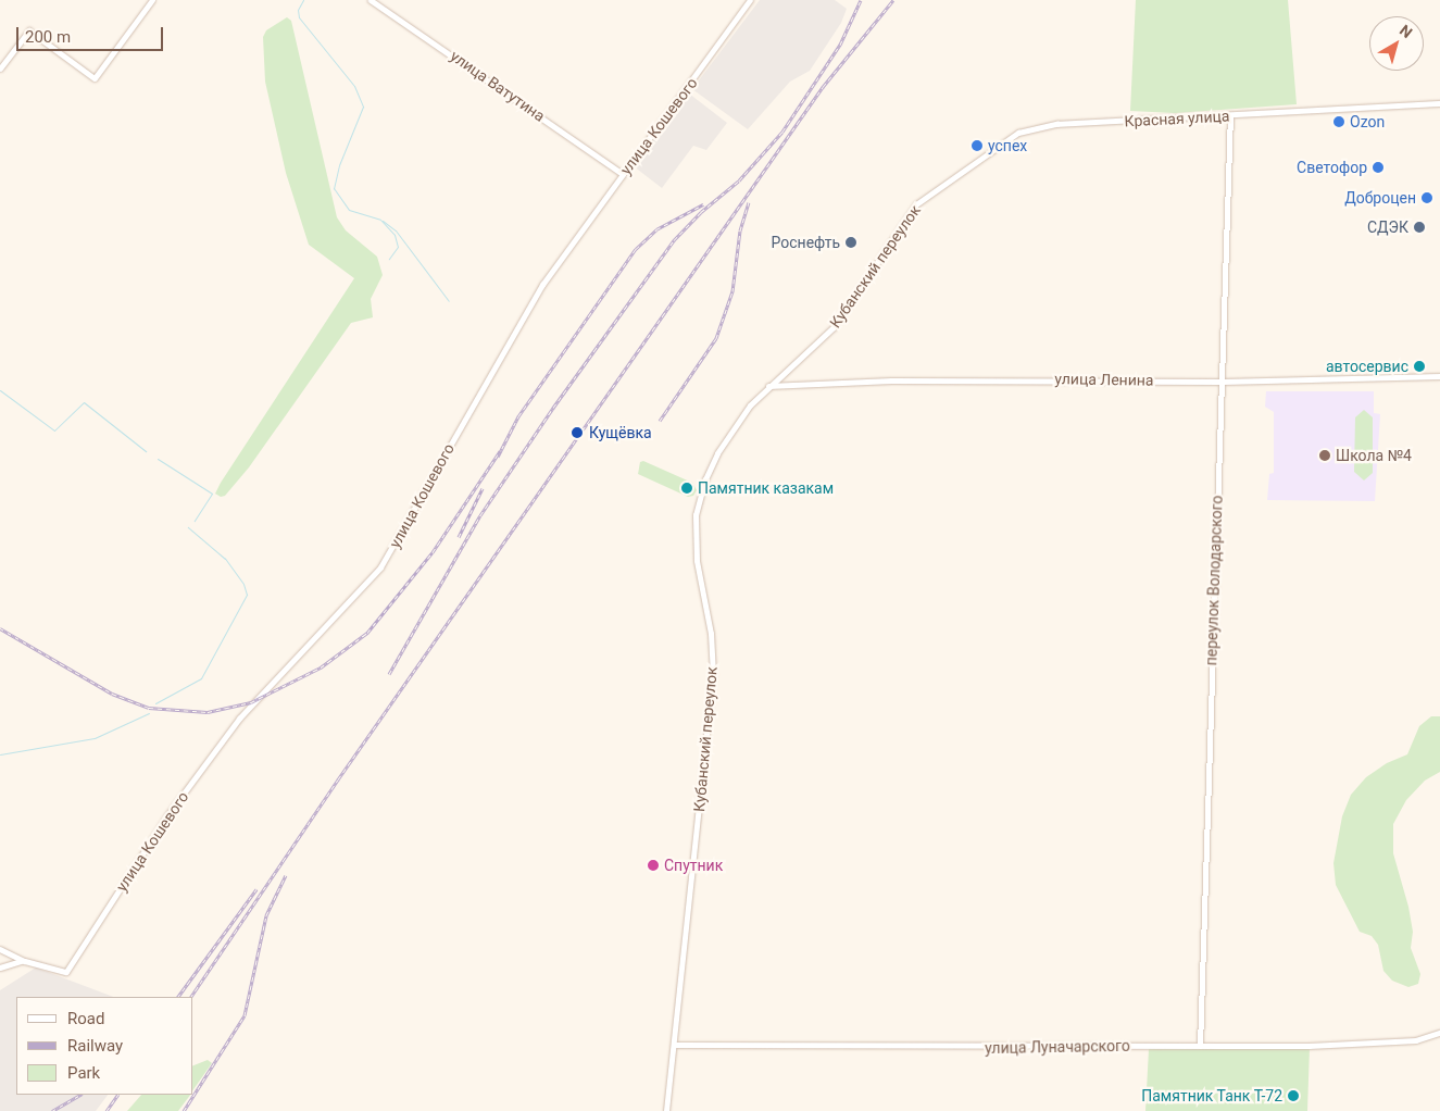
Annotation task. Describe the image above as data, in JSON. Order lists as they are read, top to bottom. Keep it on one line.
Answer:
{"streets":{"street":["улица Ватутина","Красная улица","улица Кошевого","Кубанский переулок","улица Ленина","переулок Володарского","улица Луначарского"]},"crossings":[["улица Ватутина","улица Кошевого"],["Красная улица","Кубанский переулок"],["Красная улица","переулок Володарского"],["Кубанский переулок","улица Ленина"],["Кубанский переулок","улица Луначарского"],["улица Ленина","переулок Володарского"],["переулок Володарского","улица Луначарского"]],"places":["Ozon","успех","Светофор","Доброцен","СДЭК","Роснефть","автосервис","Кущёвка","Школа №4","Памятник казакам","Спутник","Памятник Танк Т-72"],"legend":["Road","Railway","Park"],"scale_bar":"200 m","north":"top right"}
